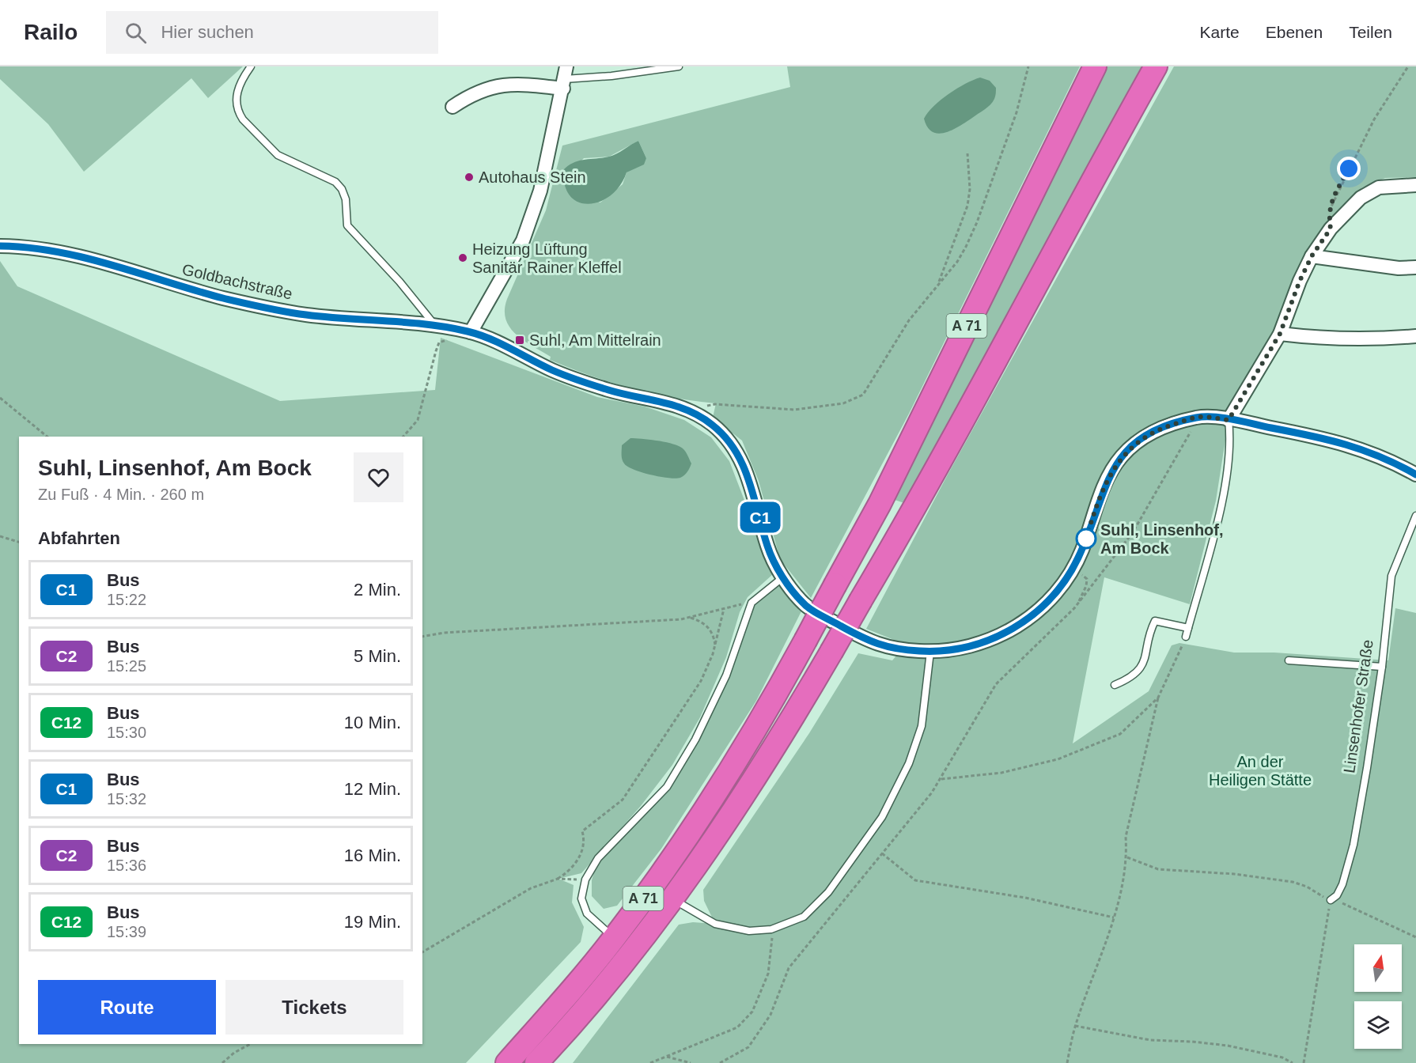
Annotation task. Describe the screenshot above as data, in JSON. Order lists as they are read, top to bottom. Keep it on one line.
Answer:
{"streets":{"highway":["A 71"],"street":["Goldbachstraße"],"lane":["Linsenhofer Straße"]},"parks":["An der Heiligen Stätte"],"places":{"other":["Autohaus Stein","Heizung Lüftung Sanitär Rainer Kleffel","Suhl, Linsenhof, Am Bock"],"transit":["Suhl, Am Mittelrain"]},"lines":["bus line C1"],"north":"top","page":{"header":"Railo","search":"Hier suchen","nav":["Karte","Ebenen","Teilen"],"on_map":"C1","heading":[["Suhl, Linsenhof, Am Bock","Zu Fuß · 4 Min. · 260 m"],"Abfahrten"],"list":[{"mark":"C1","name":"Bus","note":"15:22","value":"2 Min."},{"mark":"C2","name":"Bus","note":"15:25","value":"5 Min."},{"mark":"C12","name":"Bus","note":"15:30","value":"10 Min."},{"mark":"C1","name":"Bus","note":"15:32","value":"12 Min."},{"mark":"C2","name":"Bus","note":"15:36","value":"16 Min."},{"mark":"C12","name":"Bus","note":"15:39","value":"19 Min."}],"buttons":["Route","Tickets"]}}
